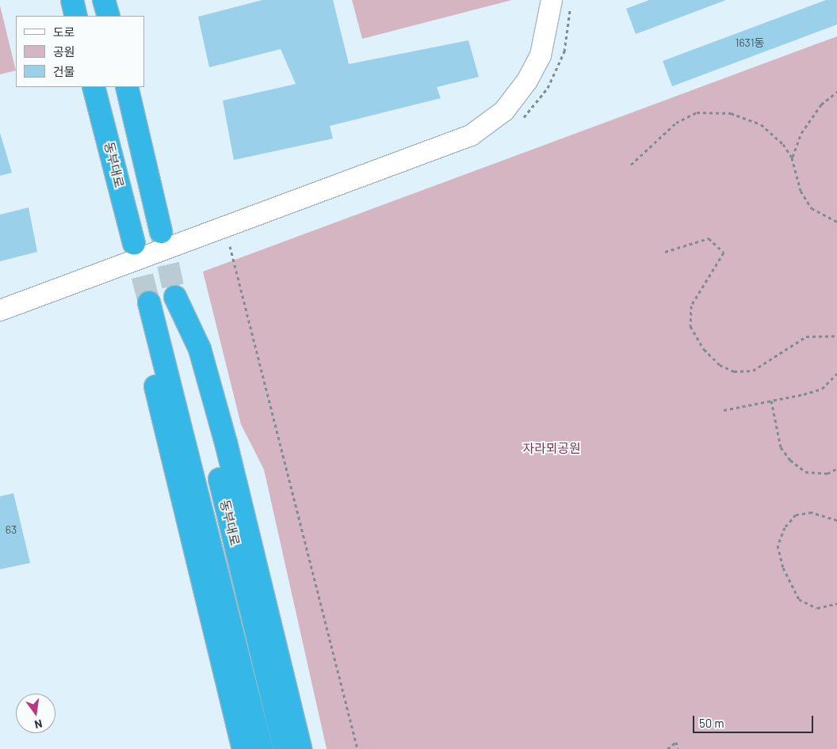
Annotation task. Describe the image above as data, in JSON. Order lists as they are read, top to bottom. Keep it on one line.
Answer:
{"streets":{"highway":["동부대로"]},"parks":["자라뫼공원"],"house_numbers":["1631동","63"],"legend":["도로","공원","건물"],"scale_bar":"50 m","north":"bottom"}
